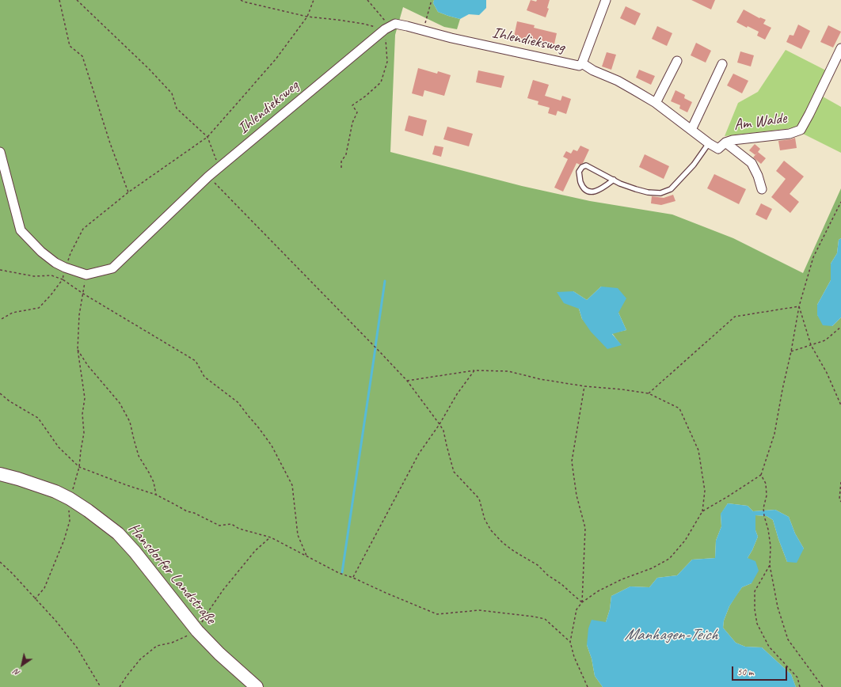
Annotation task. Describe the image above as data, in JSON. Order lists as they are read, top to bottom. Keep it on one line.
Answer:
{"streets":{"main road":["Hansdorfer Landstraße"],"street":["Ihlendieksweg","Am Walde"]},"crossings":[["Ihlendieksweg","Am Walde"]],"water":["Manhagen-Teich"],"scale_bar":"50 m","north":"bottom left"}
